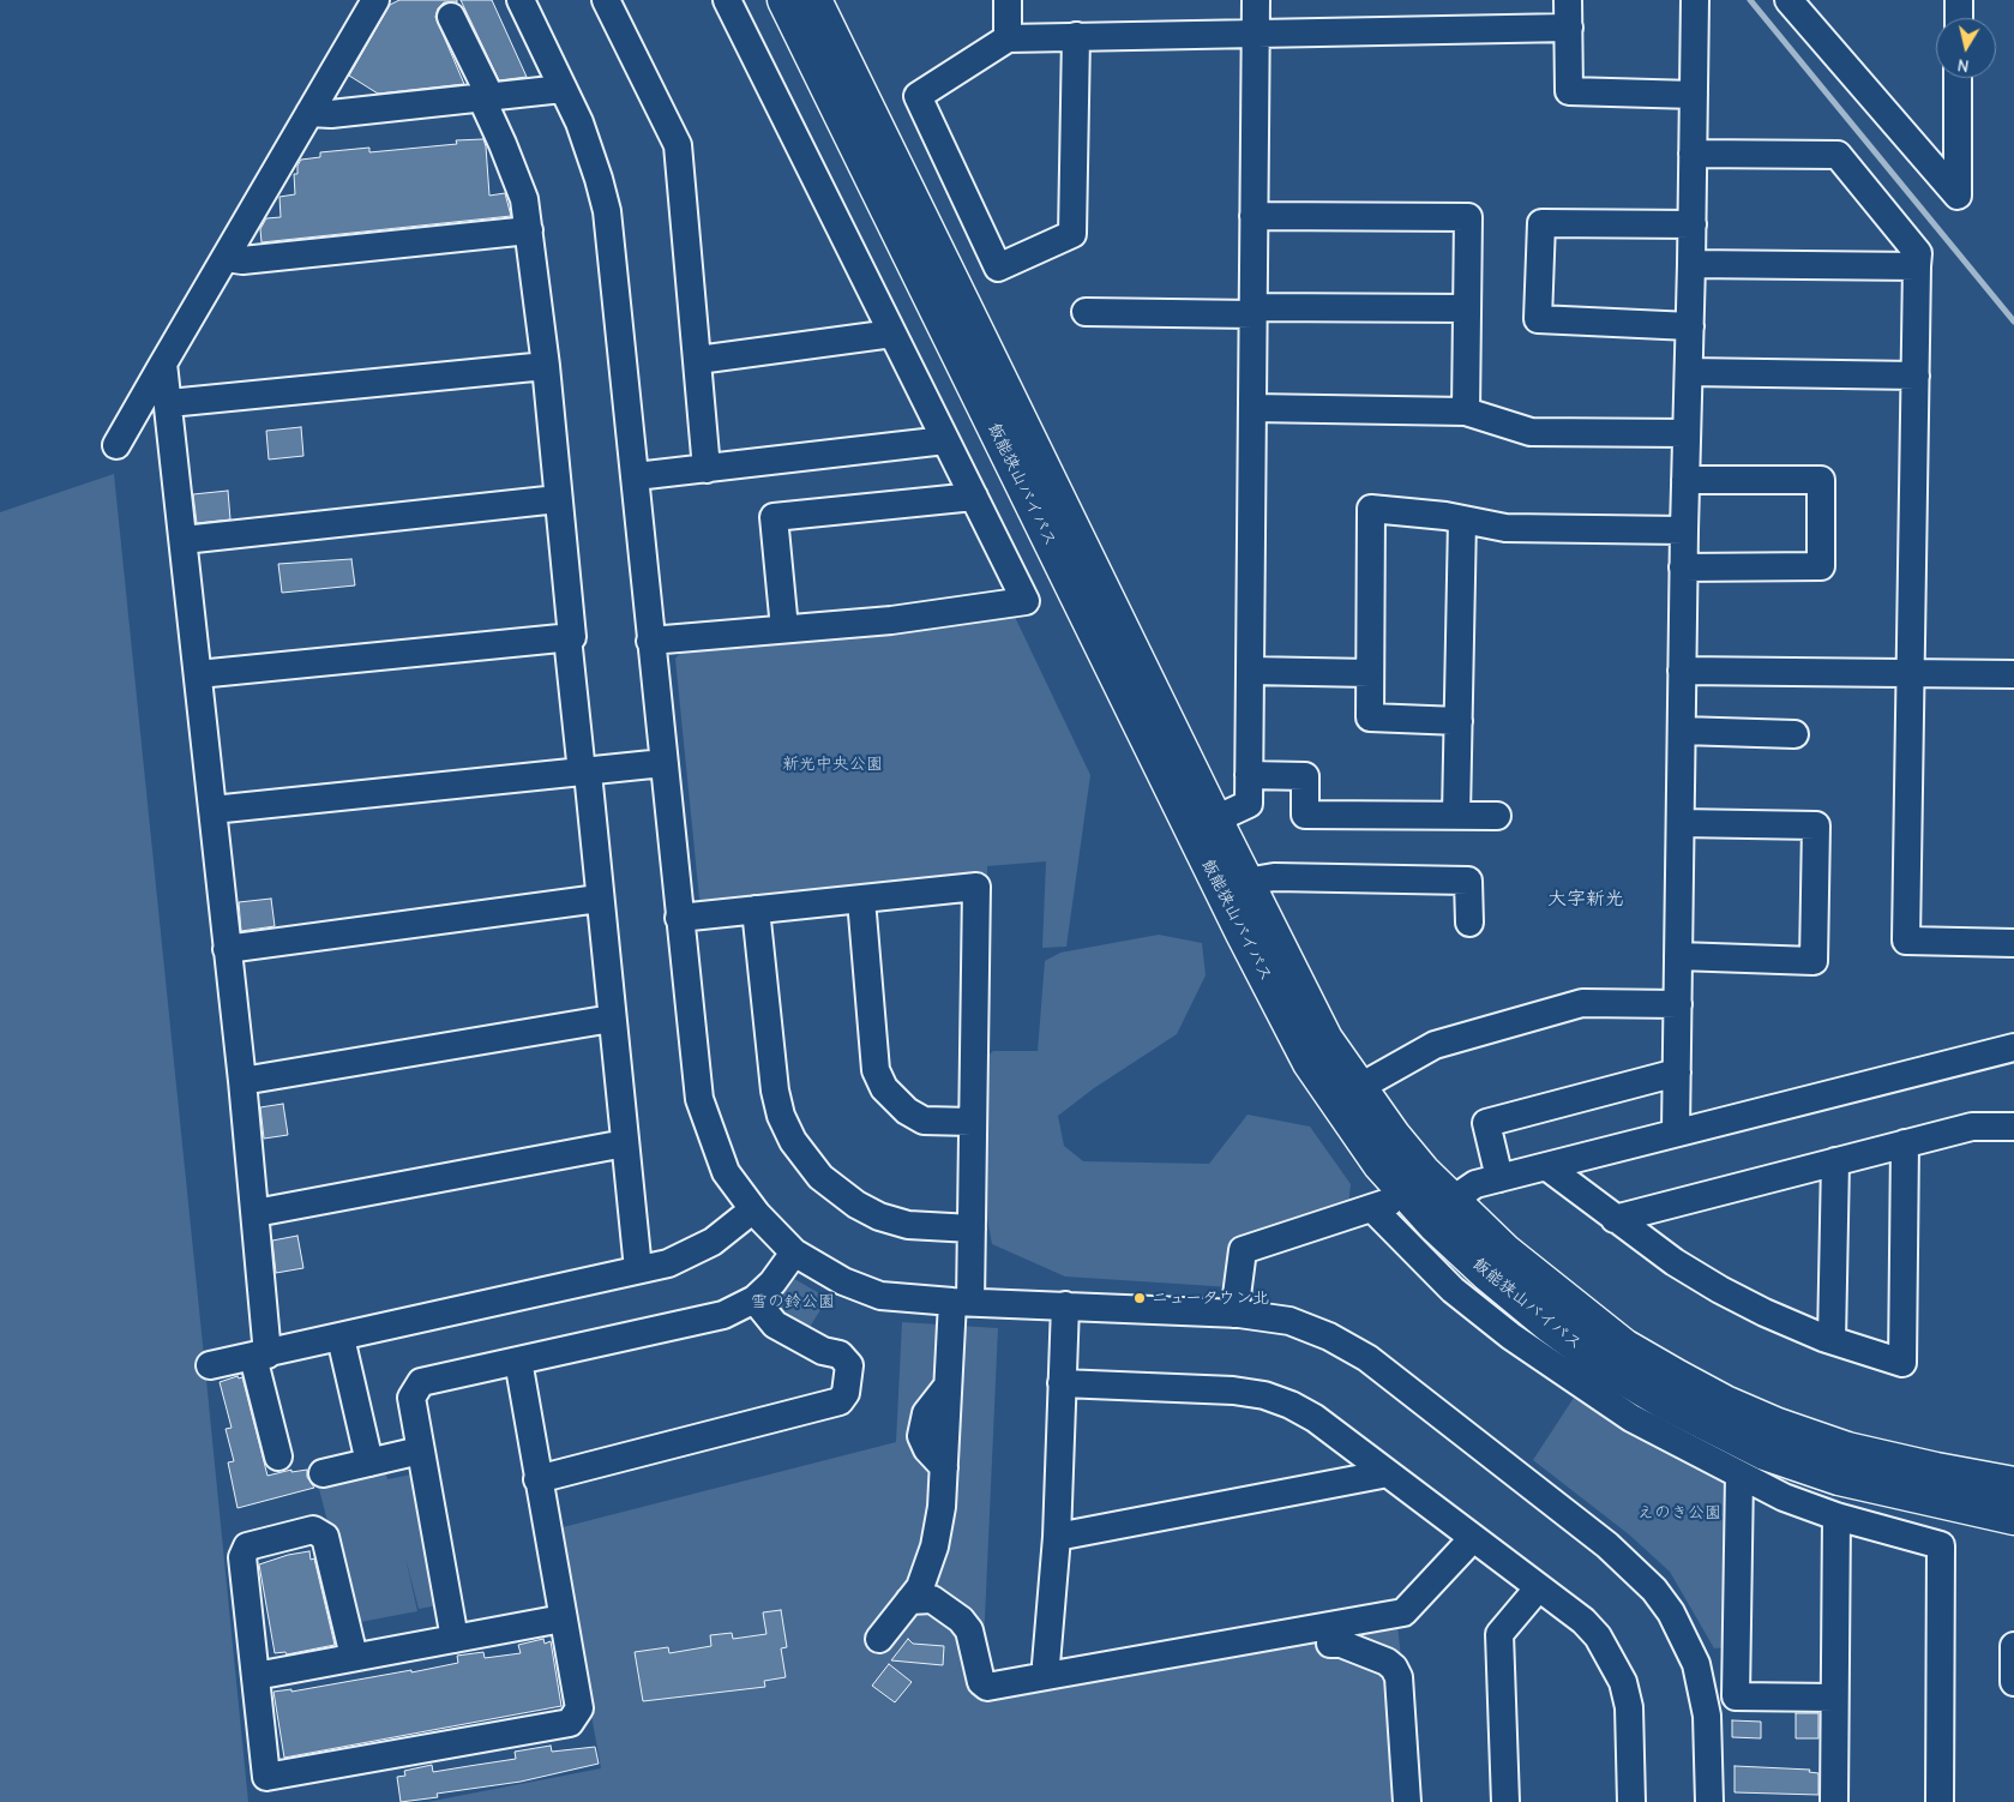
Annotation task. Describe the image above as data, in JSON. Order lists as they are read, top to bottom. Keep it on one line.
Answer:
{"streets":{"highway":["飯能狭山バイパス"]},"districts":["大字新光"],"parks":["新光中央公園","雪の鈴公園","えのき公園"],"places":["ニュータウン北"],"north":"bottom"}
